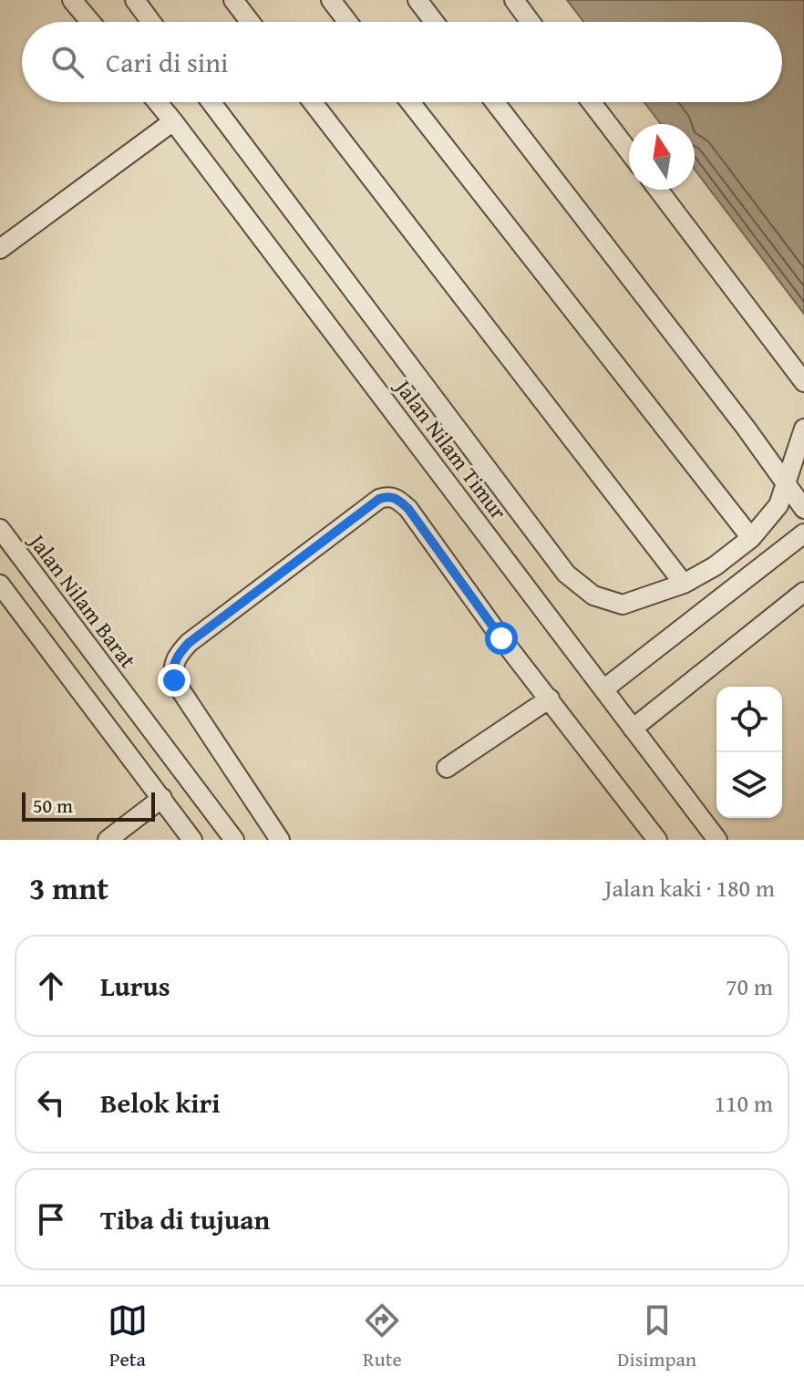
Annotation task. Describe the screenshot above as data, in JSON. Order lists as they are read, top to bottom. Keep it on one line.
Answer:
{"streets":{"lane":["Jalan Nilam Timur","Jalan Nilam Barat"]},"scale_bar":"50 m","north":"top","page":{"search":"Cari di sini","scale":"50 m","heading":["3 mnt","Jalan kaki · 180 m"],"list":[["Lurus","70 m"],["Belok kiri","110 m"],"Tiba di tujuan"],"nav":["Peta","Rute","Disimpan"]}}
